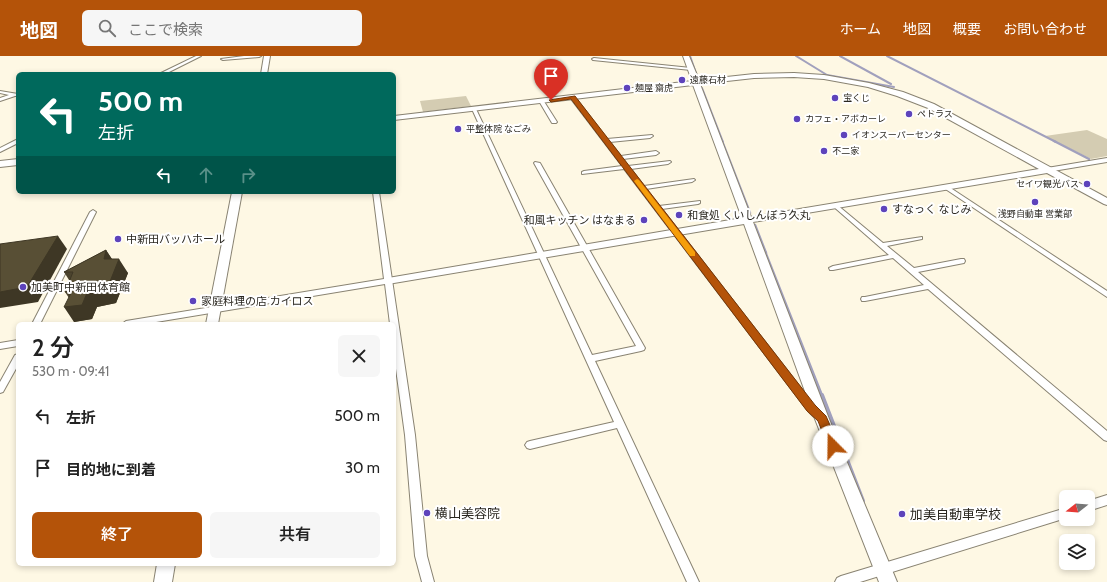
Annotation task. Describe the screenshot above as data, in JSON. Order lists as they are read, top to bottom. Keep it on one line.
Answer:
{"places":["遠藤石材","麺屋 齋虎","宝くじ","ペトラス","カフェ・アボカーレ","平整体院 なごみ","イオンスーパーセンター","不二家","セイワ観光バス","浅野自動車 営業部","すなっく なじみ","和食処 くいしんぼう久丸","和風キッチン はなまる","中新田バッハホール","加美町中新田体育館","家庭料理の店 カイロス","横山美容院","加美自動車学校"],"north":"left","page":{"header":"地図","search":"ここで検索","nav":["ホーム","地図","概要","お問い合わせ"],"turn":["500 m","左折"],"heading":["2 分","530 m · 09:41"],"list":[{"name":"左折","value":"500 m"},{"name":"目的地に到着","value":"30 m"}],"buttons":["終了","共有"]}}
